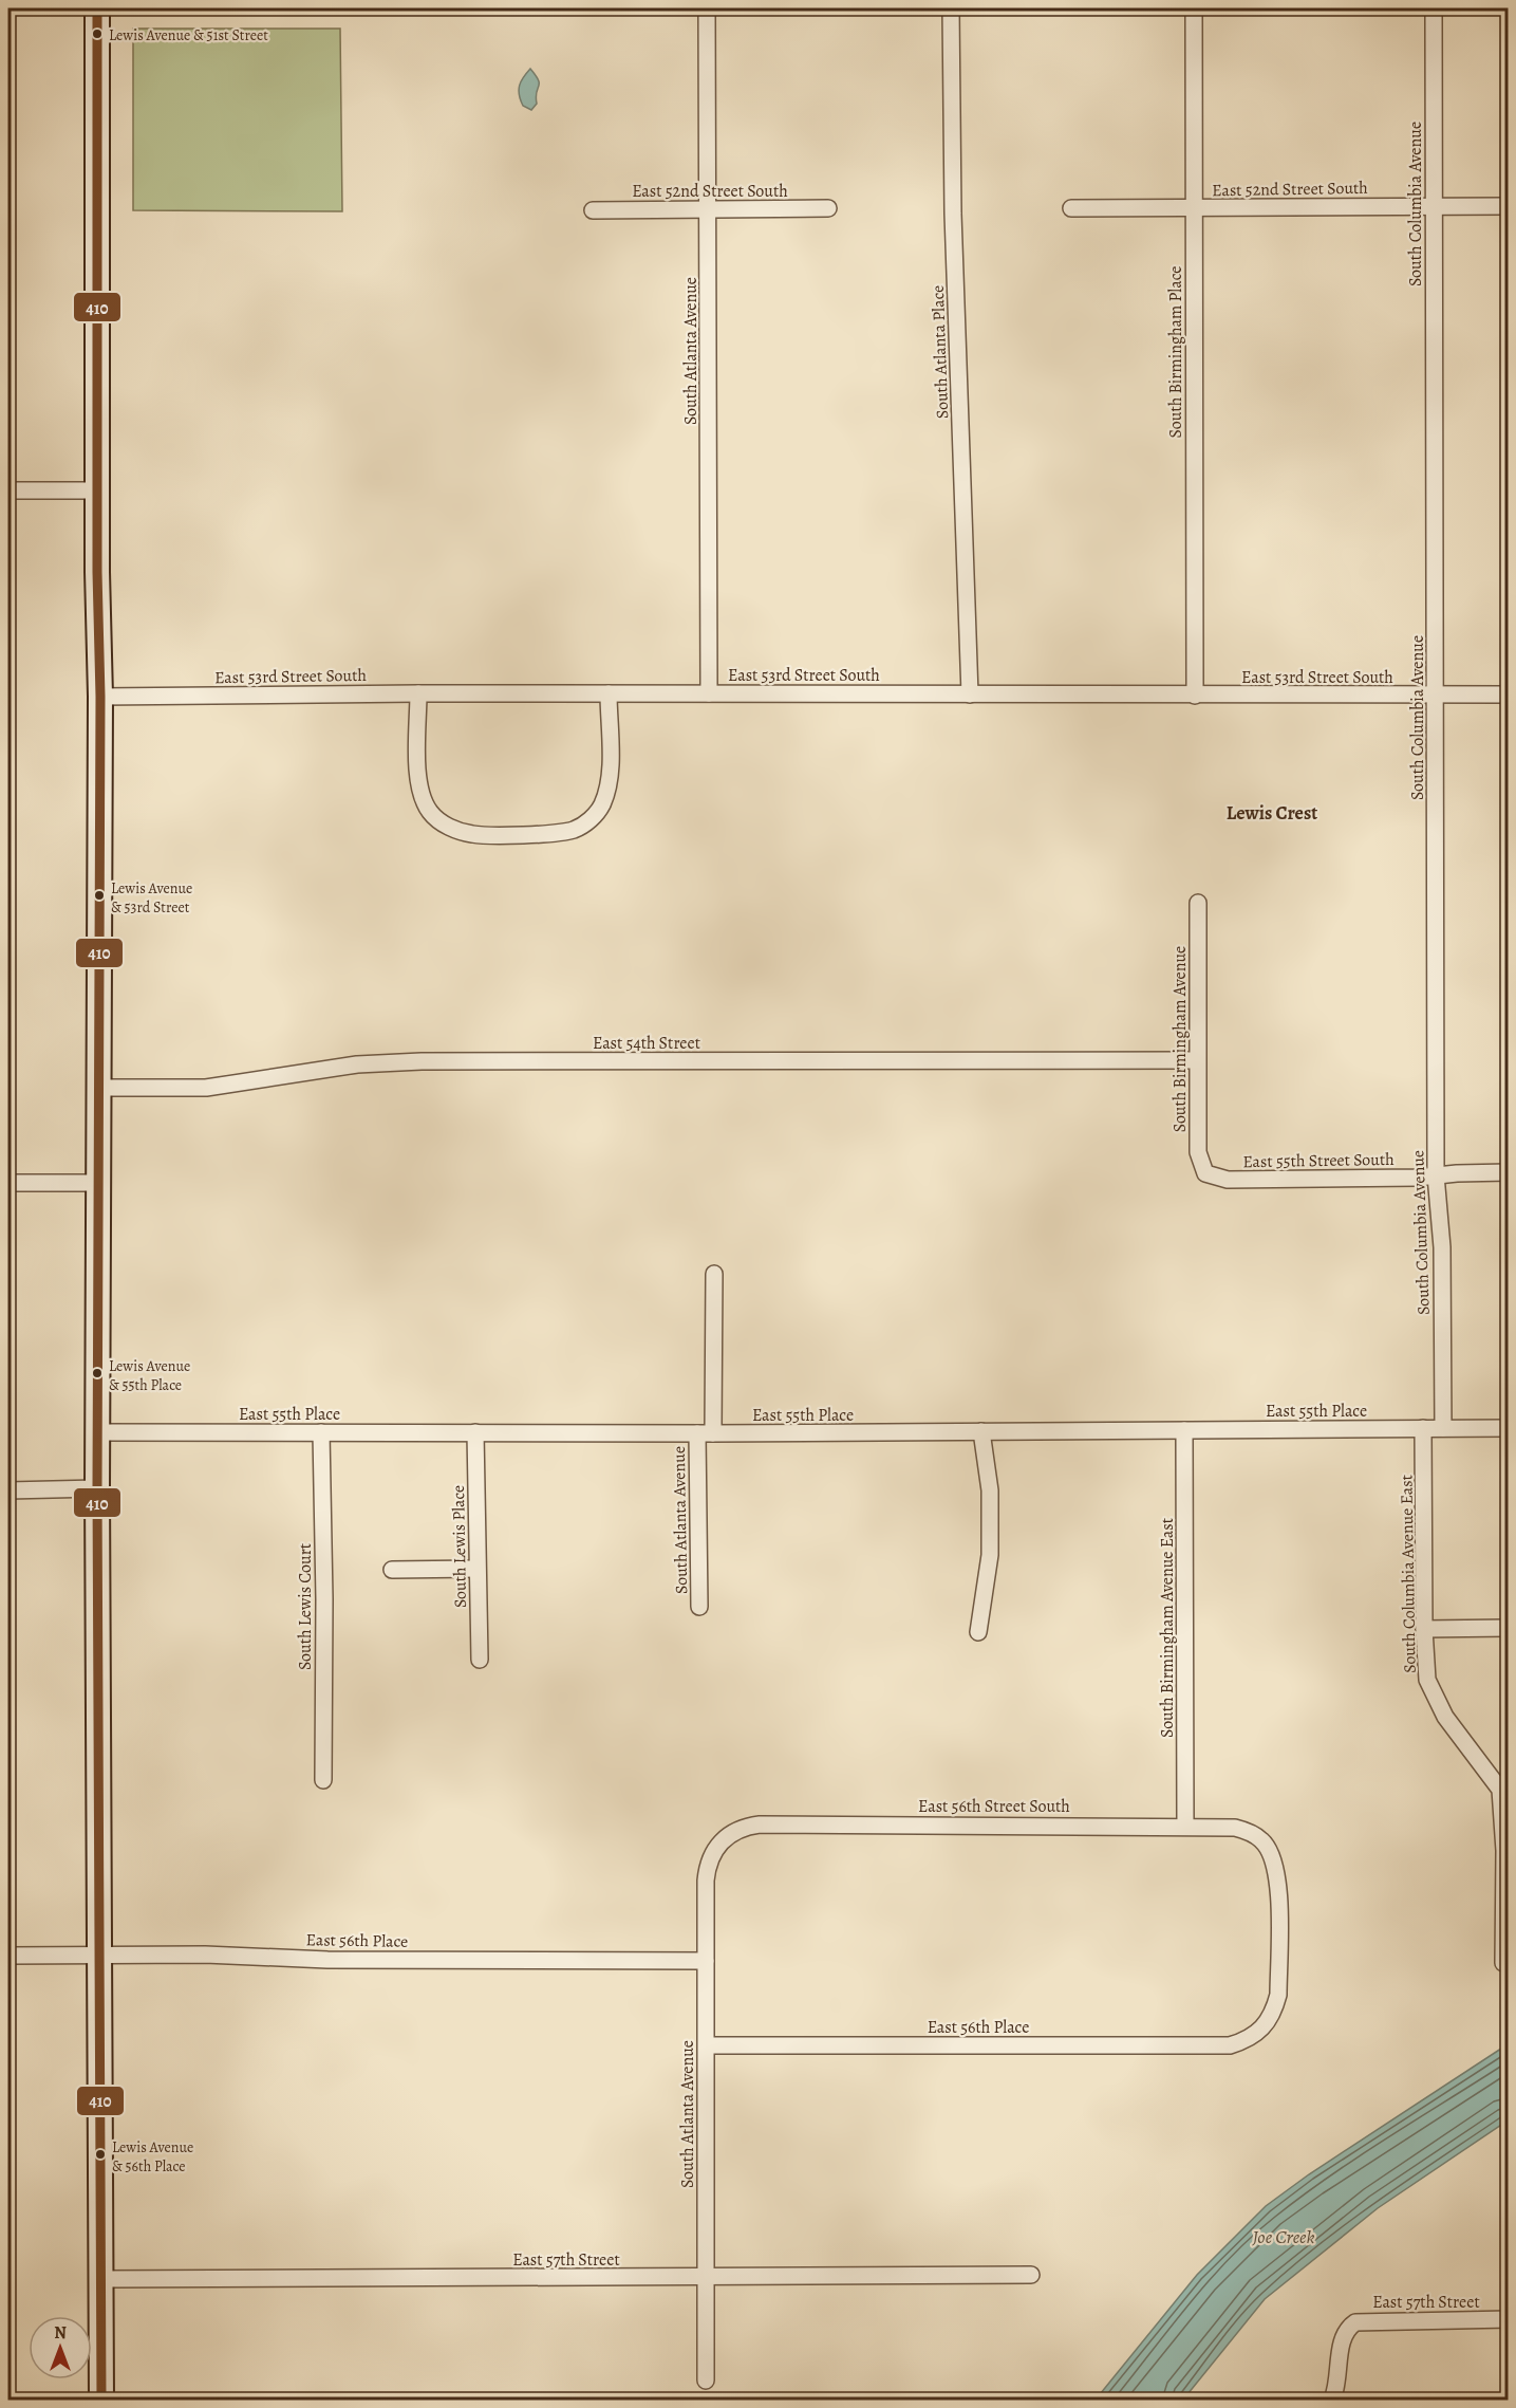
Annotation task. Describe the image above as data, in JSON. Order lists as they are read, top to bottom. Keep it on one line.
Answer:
{"streets":{"street":["East 52nd Street South","South Columbia Avenue","South Atlanta Avenue","South Atlanta Place","South Birmingham Place","East 53rd Street South","South Birmingham Avenue","East 54th Street","East 55th Street South","East 55th Place","South Lewis Place","South Columbia Avenue East","South Lewis Court","South Birmingham Avenue East","East 56th Street South","East 56th Place","East 57th Street"]},"crossings":[["East 52nd Street South","South Columbia Avenue"],["East 52nd Street South","South Atlanta Avenue"],["East 52nd Street South","South Birmingham Place"],["South Columbia Avenue","East 53rd Street South"],["South Columbia Avenue","East 55th Street South"],["South Columbia Avenue","East 55th Place"],["South Atlanta Avenue","East 53rd Street South"],["South Atlanta Avenue","East 55th Place"],["South Atlanta Avenue","East 56th Street South"],["South Atlanta Avenue","East 56th Place"],["South Atlanta Avenue","East 57th Street"],["South Atlanta Place","East 53rd Street South"],["South Birmingham Place","East 53rd Street South"],["South Birmingham Avenue","East 54th Street"],["South Birmingham Avenue","East 55th Street South"],["East 55th Place","South Lewis Place"],["East 55th Place","South Columbia Avenue East"],["East 55th Place","South Lewis Court"],["East 55th Place","South Birmingham Avenue East"],["South Birmingham Avenue East","East 56th Street South"],["East 56th Street South","East 56th Place"]],"districts":["Lewis Crest"],"water":["Joe Creek"],"places":["Lewis Avenue & 51st Street","Lewis Avenue & 53rd Street","Lewis Avenue & 55th Place","Lewis Avenue & 56th Place"],"lines":["transit line 410"],"north":"top"}
